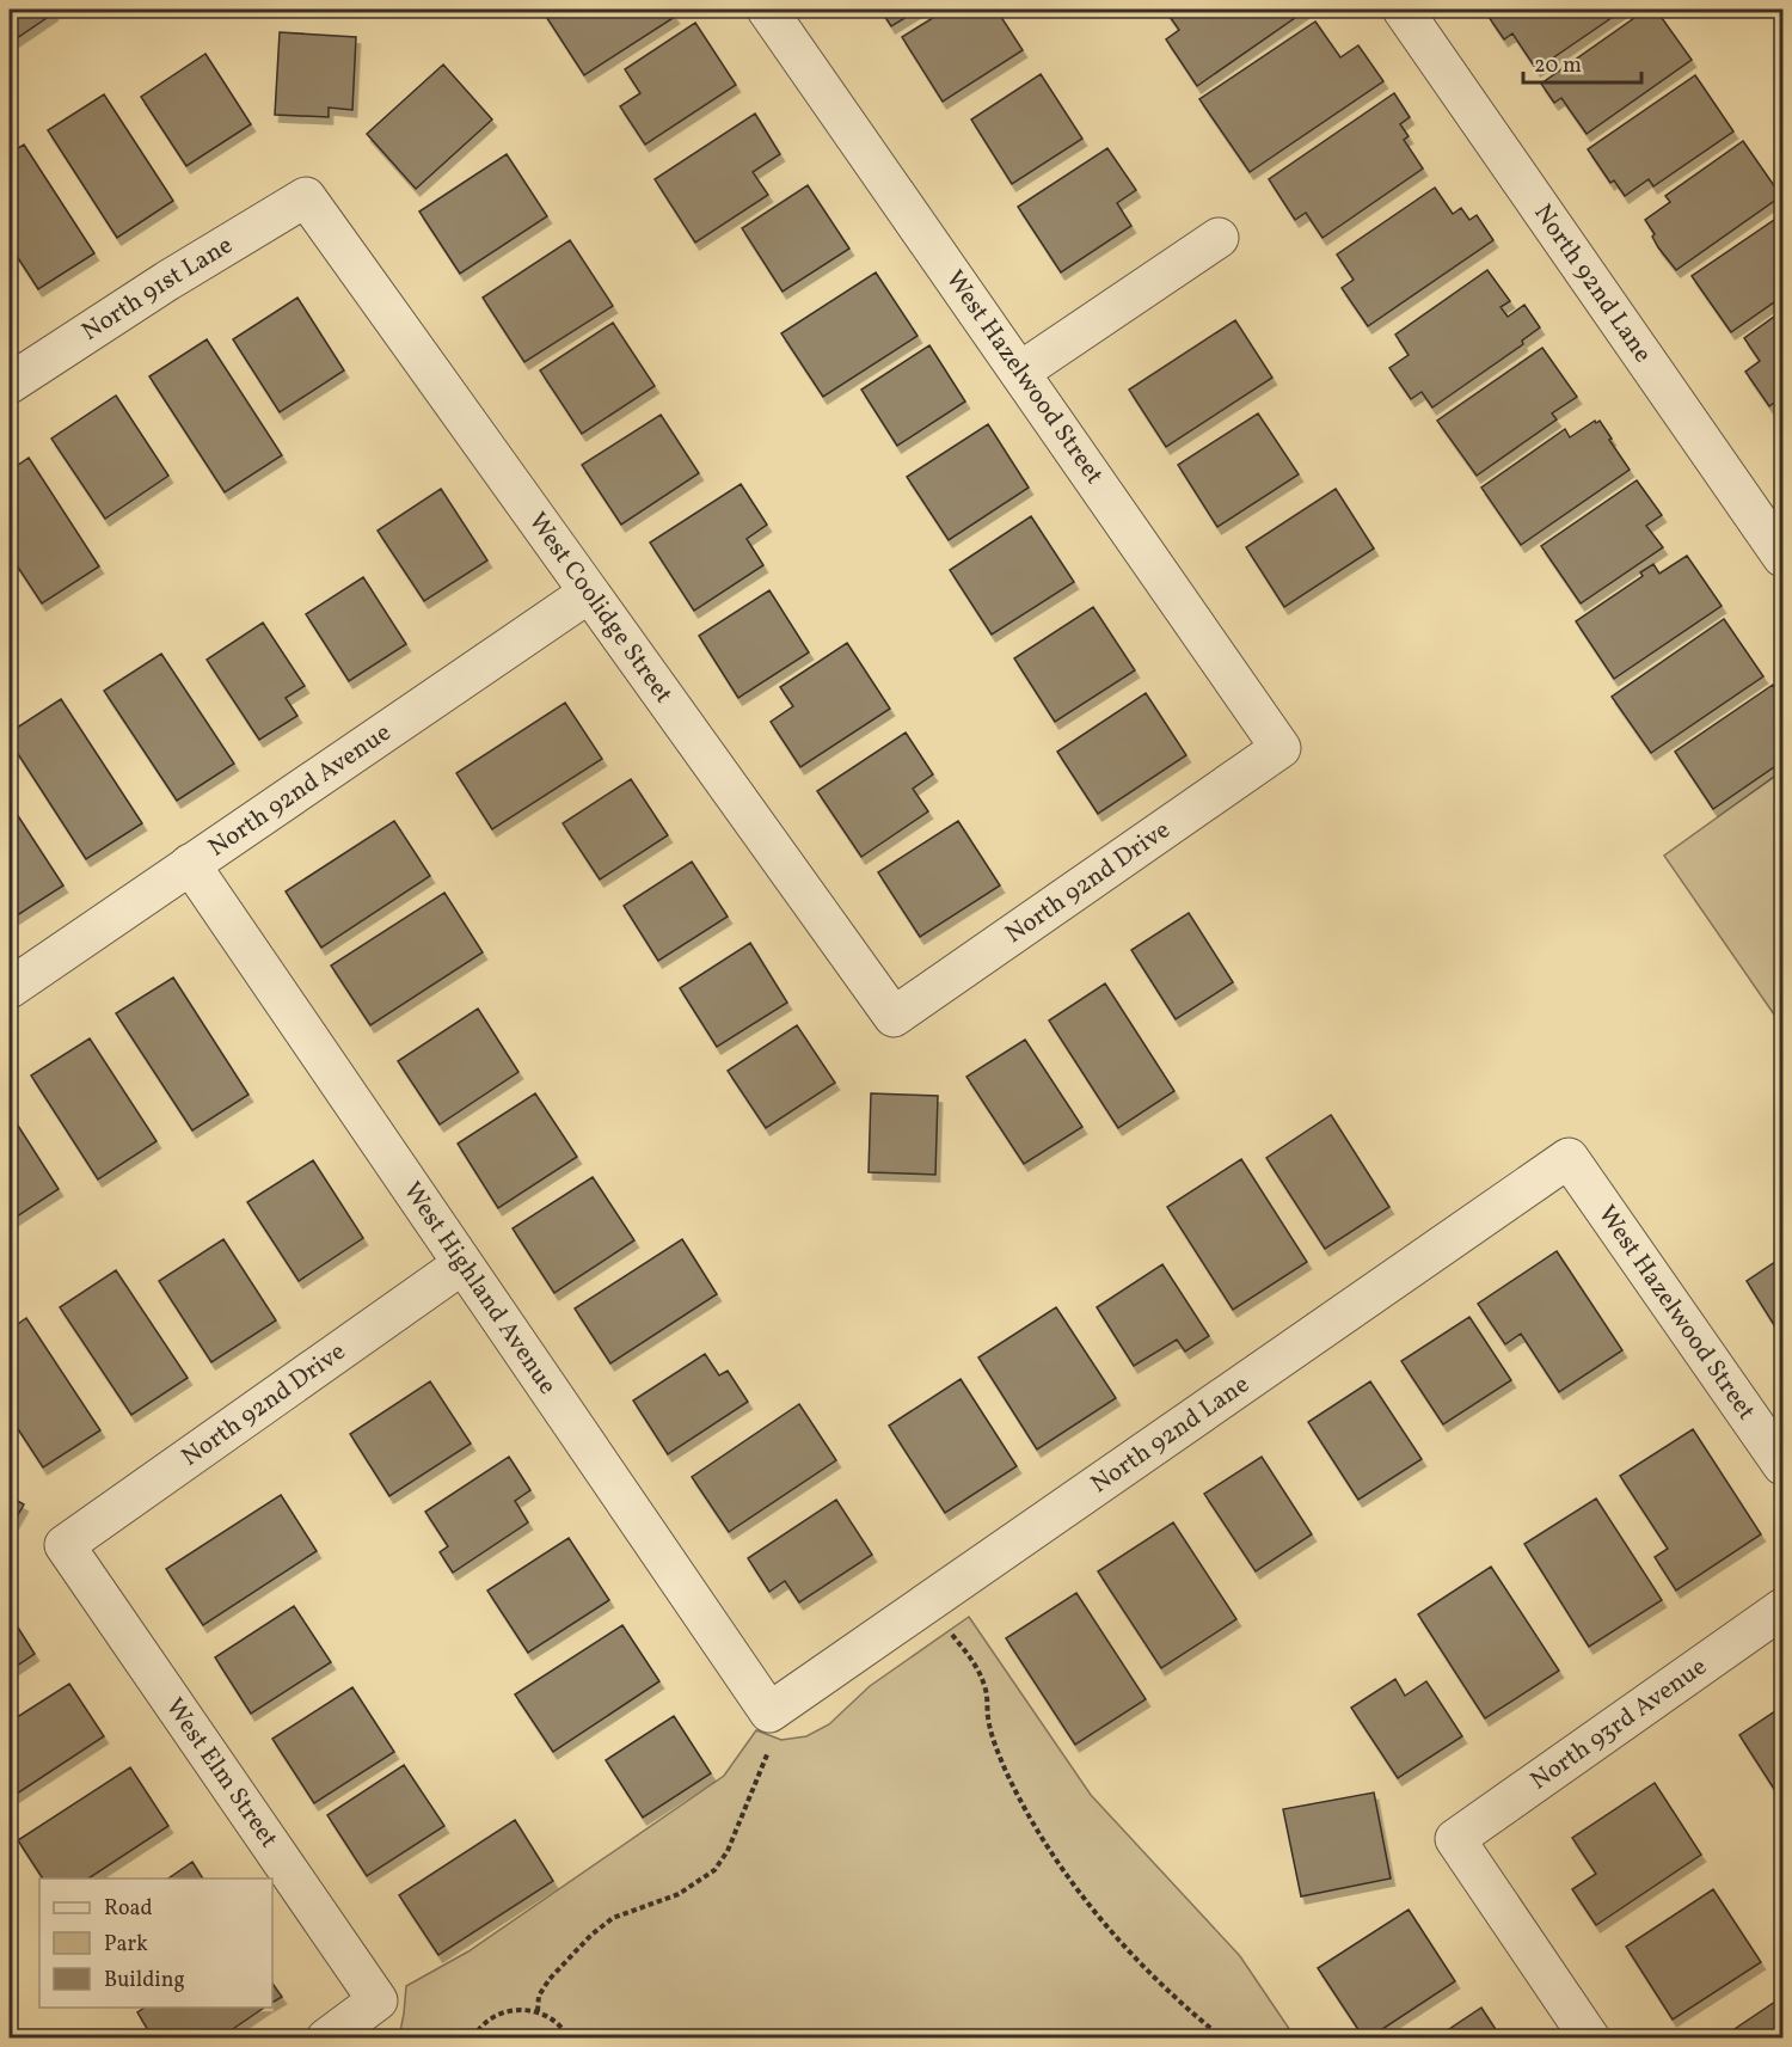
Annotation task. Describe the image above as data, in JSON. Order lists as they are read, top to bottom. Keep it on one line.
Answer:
{"streets":{"street":["North 92nd Lane","North 91st Lane","West Hazelwood Street","West Coolidge Street","North 92nd Avenue","North 92nd Drive","West Highland Avenue","North 93rd Avenue","West Elm Street"]},"crossings":[["North 92nd Lane","West Hazelwood Street"],["North 92nd Lane","West Highland Avenue"],["North 91st Lane","West Coolidge Street"],["West Hazelwood Street","North 92nd Drive"],["West Coolidge Street","North 92nd Avenue"],["West Coolidge Street","North 92nd Drive"],["North 92nd Avenue","West Highland Avenue"],["North 92nd Drive","West Highland Avenue"],["North 92nd Drive","West Elm Street"]],"legend":["Road","Park","Building"],"scale_bar":"20 m"}
